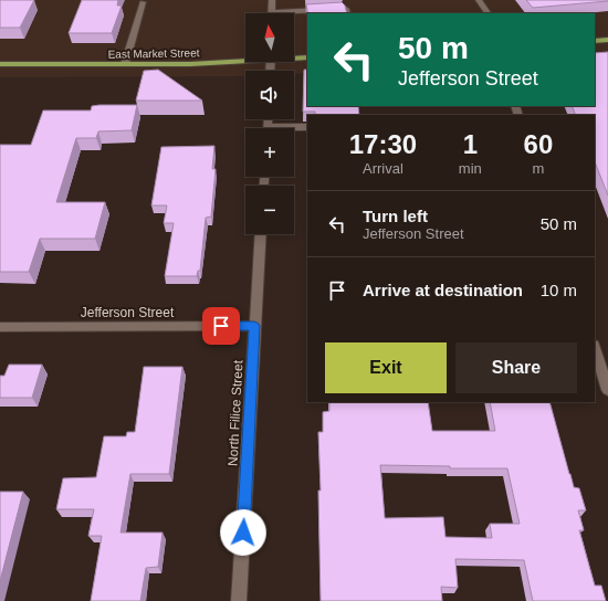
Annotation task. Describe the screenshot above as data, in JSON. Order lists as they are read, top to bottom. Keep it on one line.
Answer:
{"streets":{"main road":["East Market Street"],"street":["Jefferson Street","North Filice Street"]},"crossings":[["Jefferson Street","North Filice Street"]],"north":"top","page":{"map_buttons":["+","−"],"turn":["50 m","Jefferson Street"],"eta":["17:30","Arrival","1","min","60","m"],"list":[{"name":"Turn left","note":"Jefferson Street","value":"50 m"},{"name":"Arrive at destination","value":"10 m"}],"buttons":["Exit","Share"]}}
